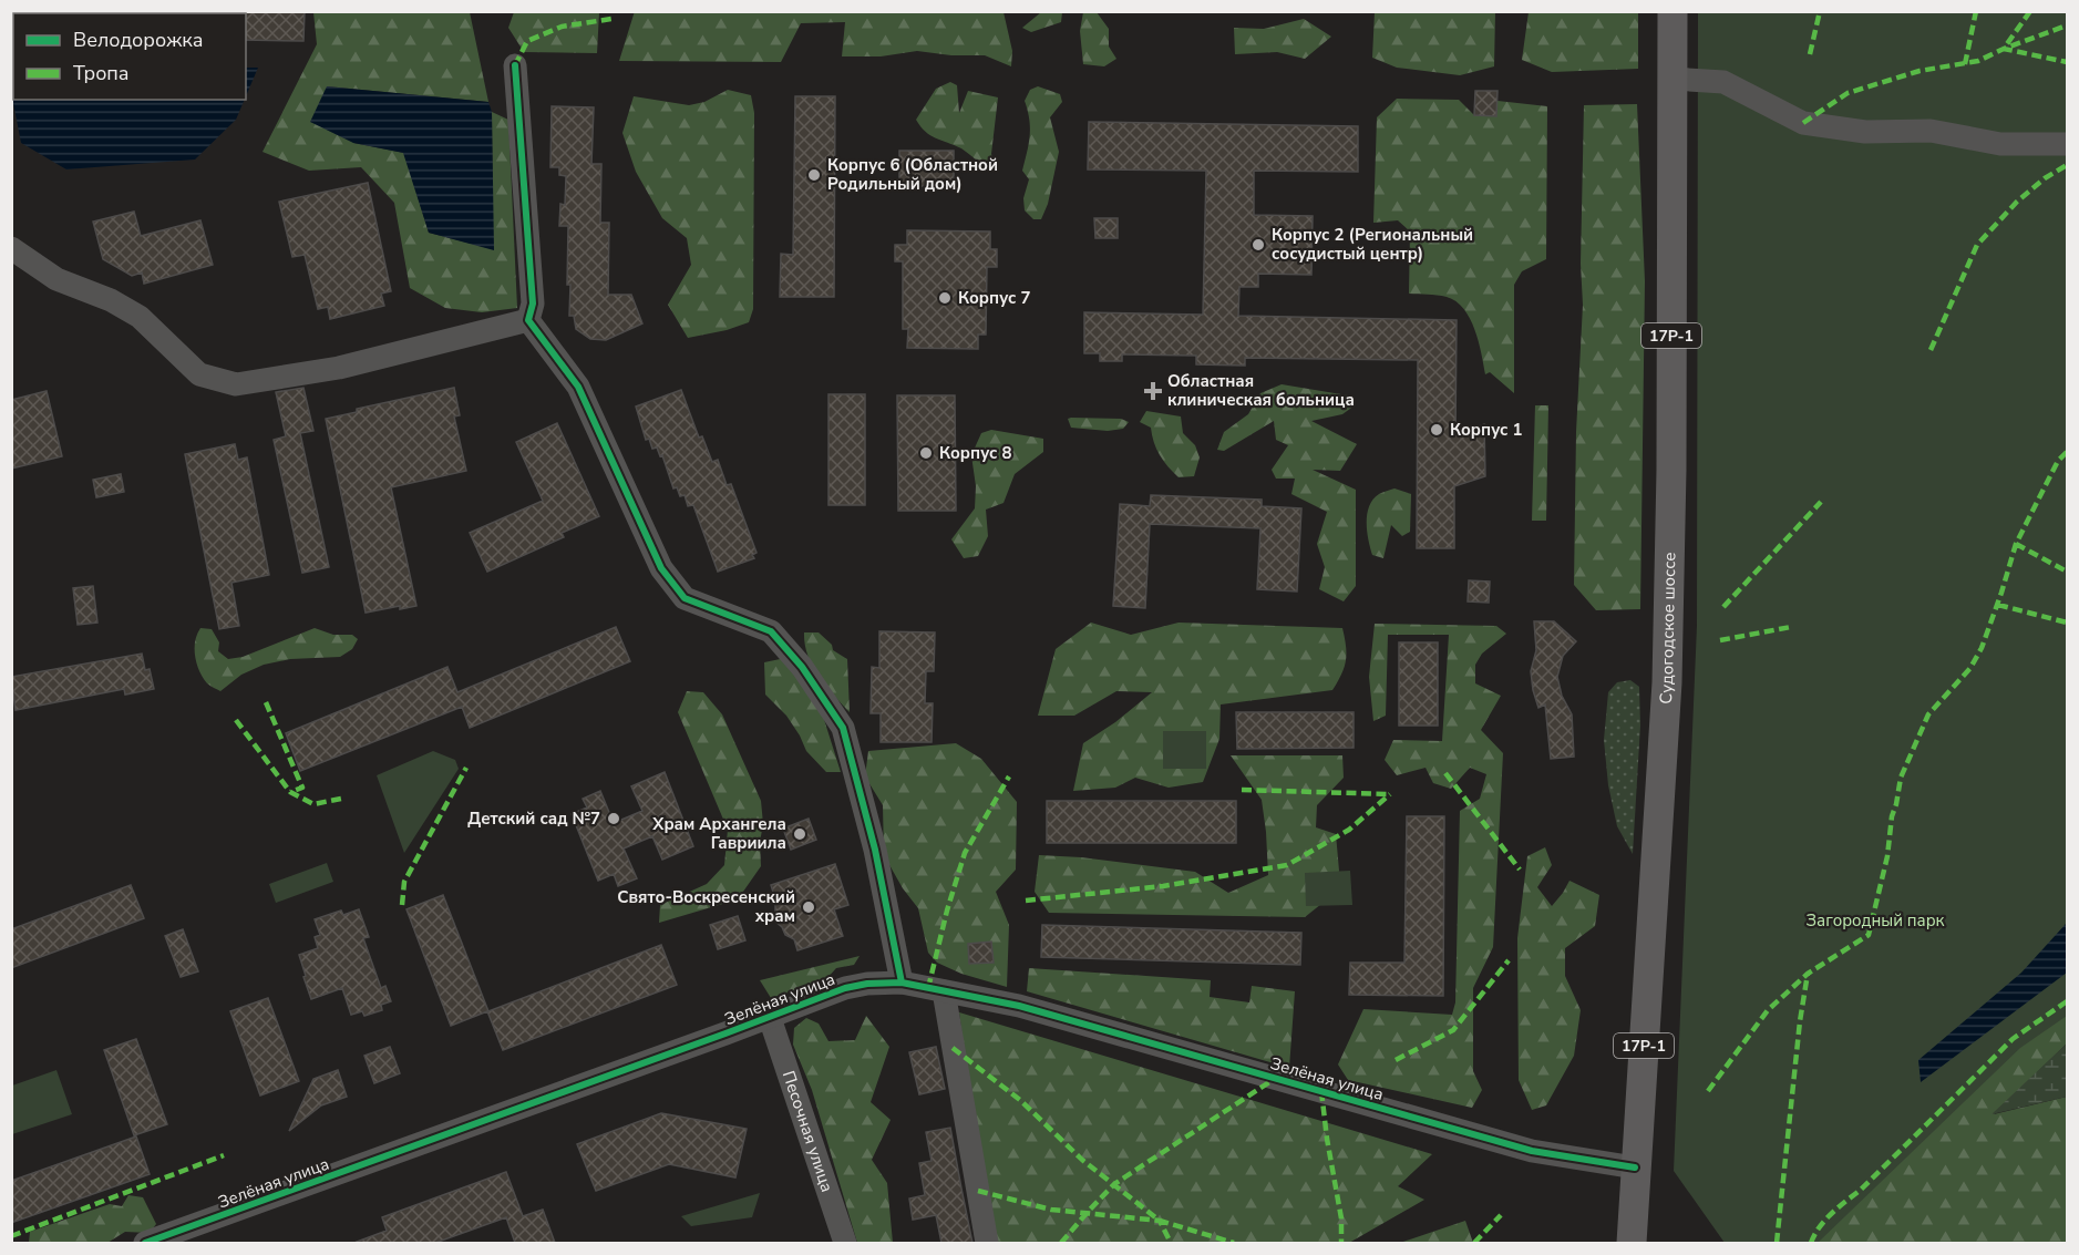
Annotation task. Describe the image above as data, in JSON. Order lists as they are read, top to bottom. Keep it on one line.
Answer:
{"streets":{"main road":["17Р-1","Судогодское шоссе"],"street":["Зелёная улица","Песочная улица"]},"crossings":[["Судогодское шоссе","Зелёная улица"],["Зелёная улица","Песочная улица"]],"parks":["Загородный парк"],"places":{"other":["Корпус 6 (Областной Родильный дом)","Корпус 2 (Региональный сосудистый центр)","Корпус 7","Корпус 1","Корпус 8","Детский сад №7","Храм Архангела Гавриила","Свято-Воскресенский храм"],"health":["Областная клиническая больница"]},"legend":["Велодорожка","Тропа"]}
